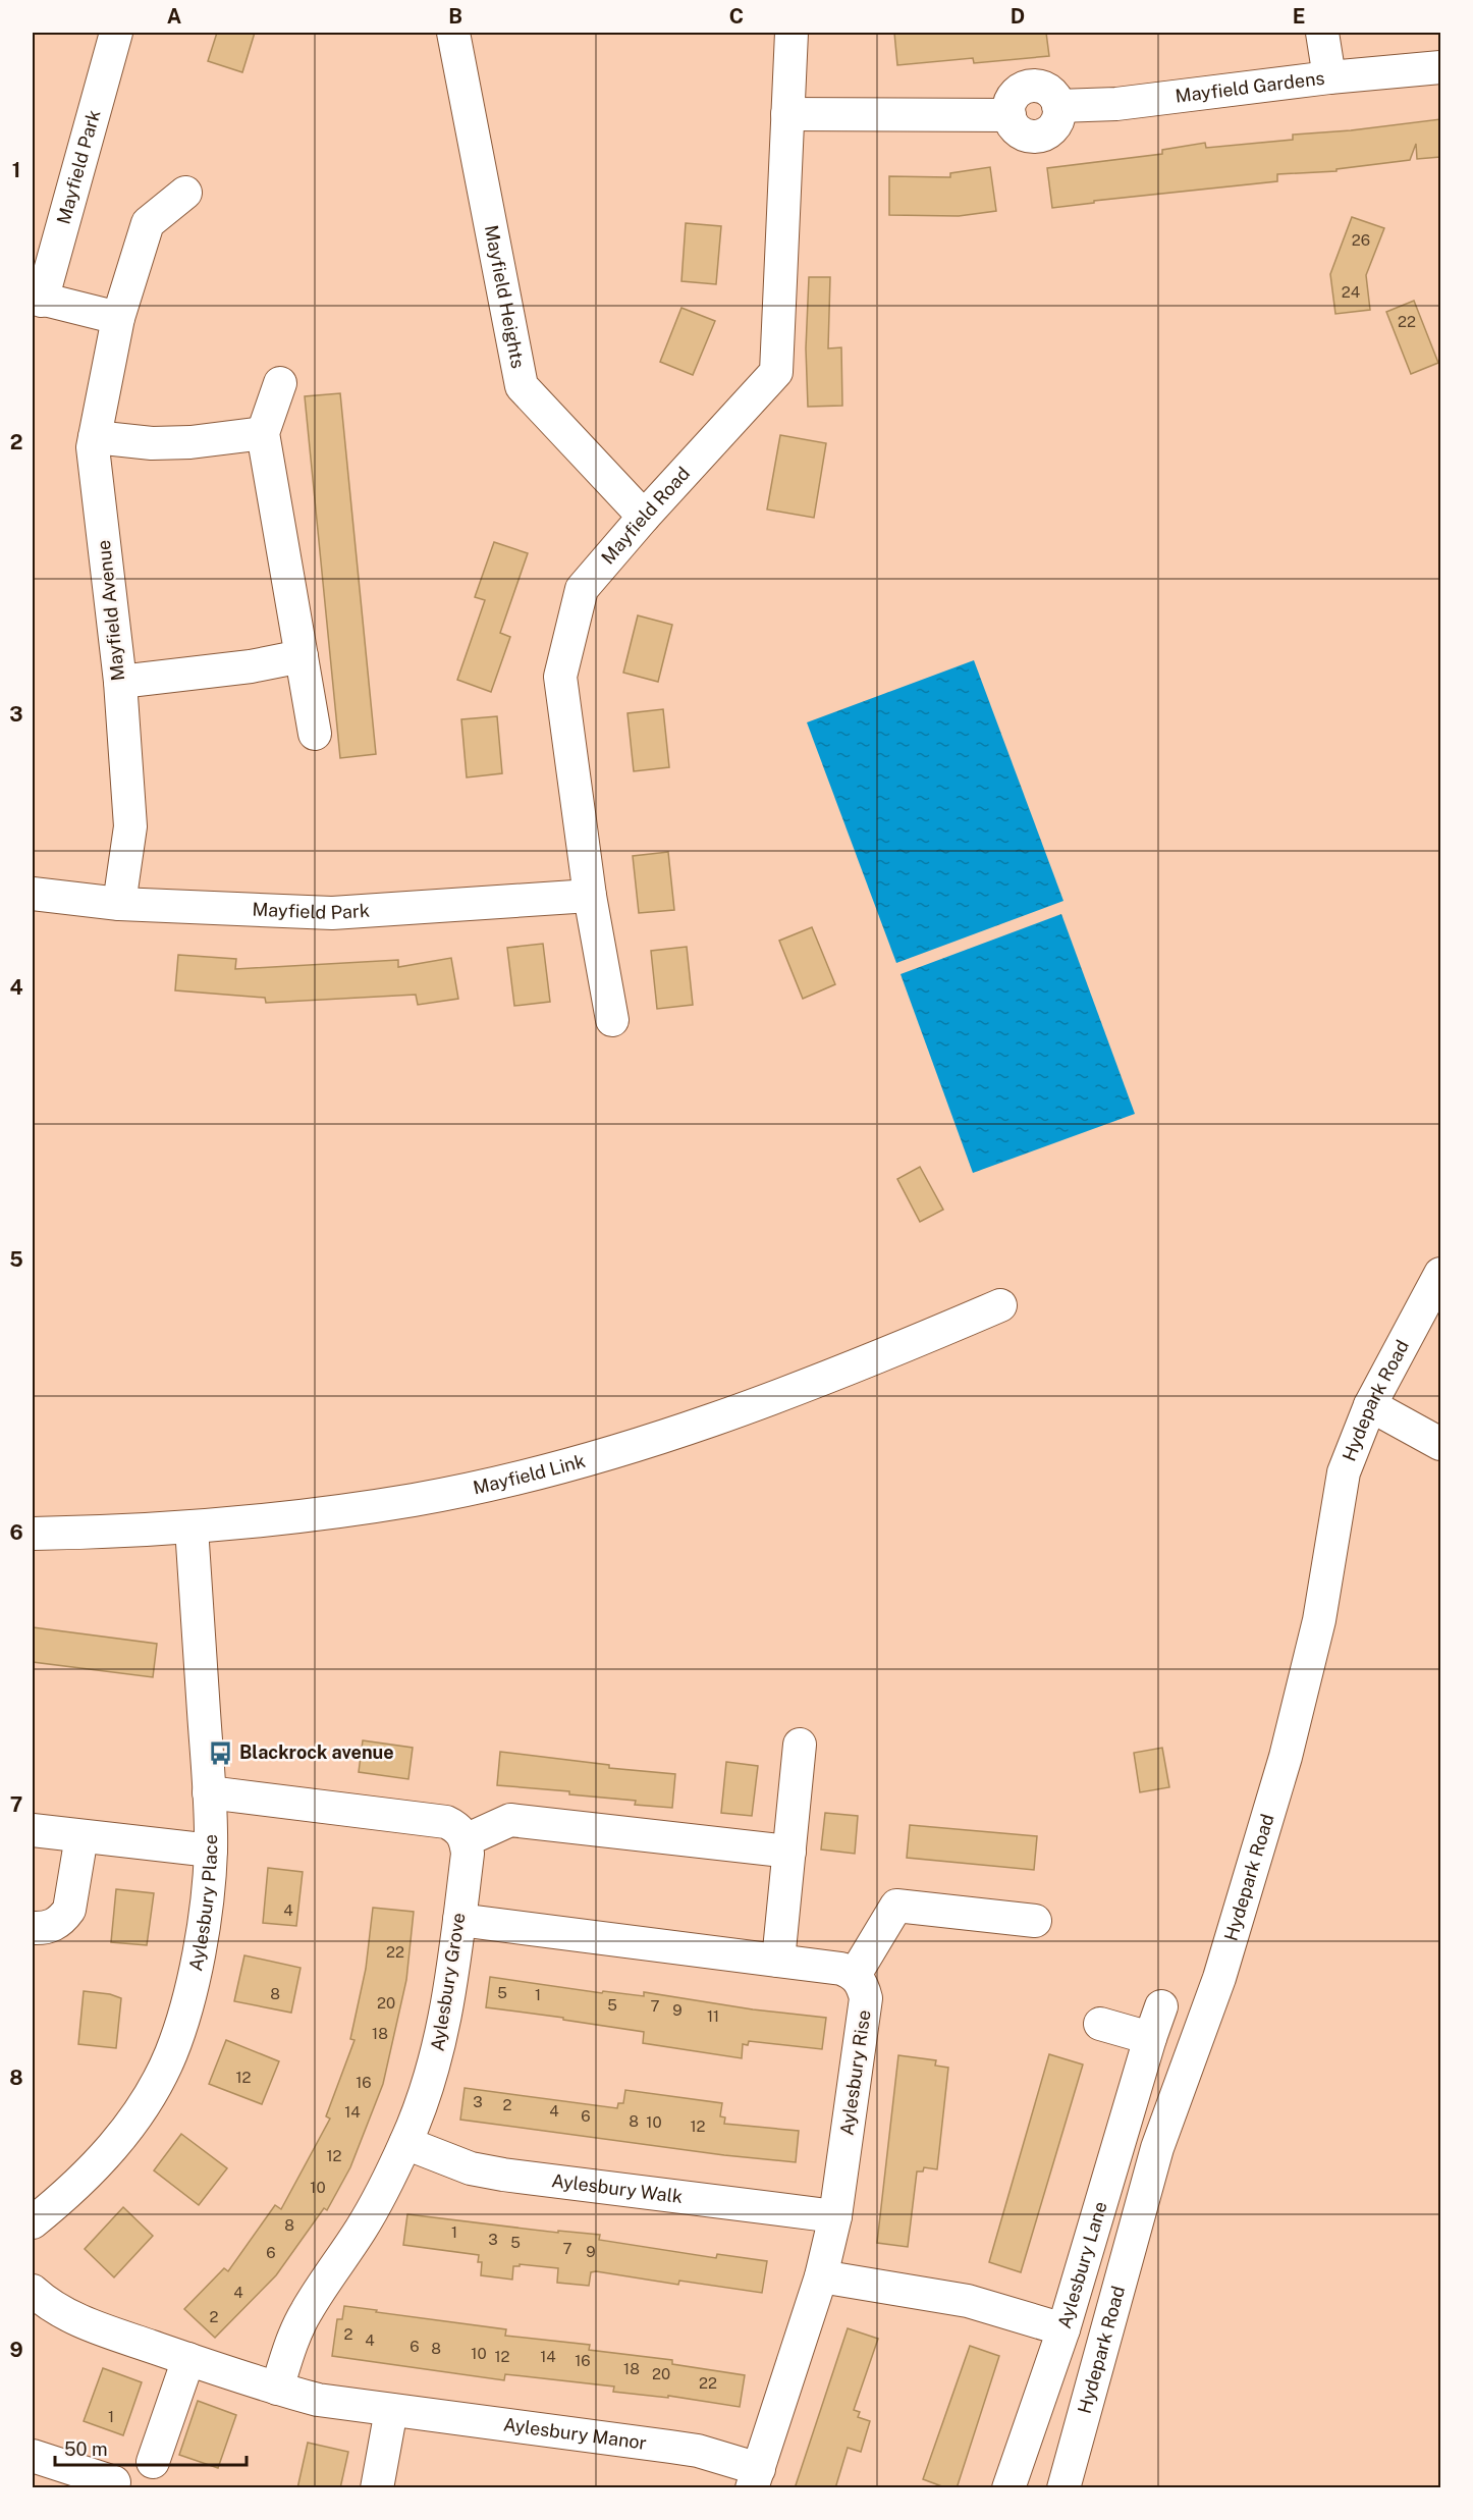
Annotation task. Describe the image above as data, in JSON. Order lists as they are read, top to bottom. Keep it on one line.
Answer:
{"streets":{"street":["Mayfield Gardens","Mayfield Park","Mayfield Heights","Mayfield Road","Mayfield Avenue","Hydepark Road","Mayfield Link","Aylesbury Place","Aylesbury Grove","Aylesbury Rise","Aylesbury Walk","Aylesbury Lane","Aylesbury Manor"]},"crossings":[["Mayfield Gardens","Mayfield Road"],["Mayfield Park","Mayfield Road"],["Mayfield Park","Mayfield Avenue"],["Mayfield Heights","Mayfield Road"],["Mayfield Link","Aylesbury Place"],["Aylesbury Grove","Aylesbury Walk"],["Aylesbury Grove","Aylesbury Manor"],["Aylesbury Rise","Aylesbury Walk"],["Aylesbury Rise","Aylesbury Manor"]],"places":{"bus stop":["Blackrock avenue"]},"house_numbers":["26","24","22","4","22","5","8","1","20","5","7","9","11","18","12","16","3","2","4","14","6","8","10","12","12","10","8","1","3","5","7","9","6","4","2","2","4","6","8","10","12","14","16","18","20","22","1"],"scale_bar":"50 m","grid":{"columns":["A","B","C","D","E"],"rows":["1","2","3","4","5","6","7","8","9"]}}
